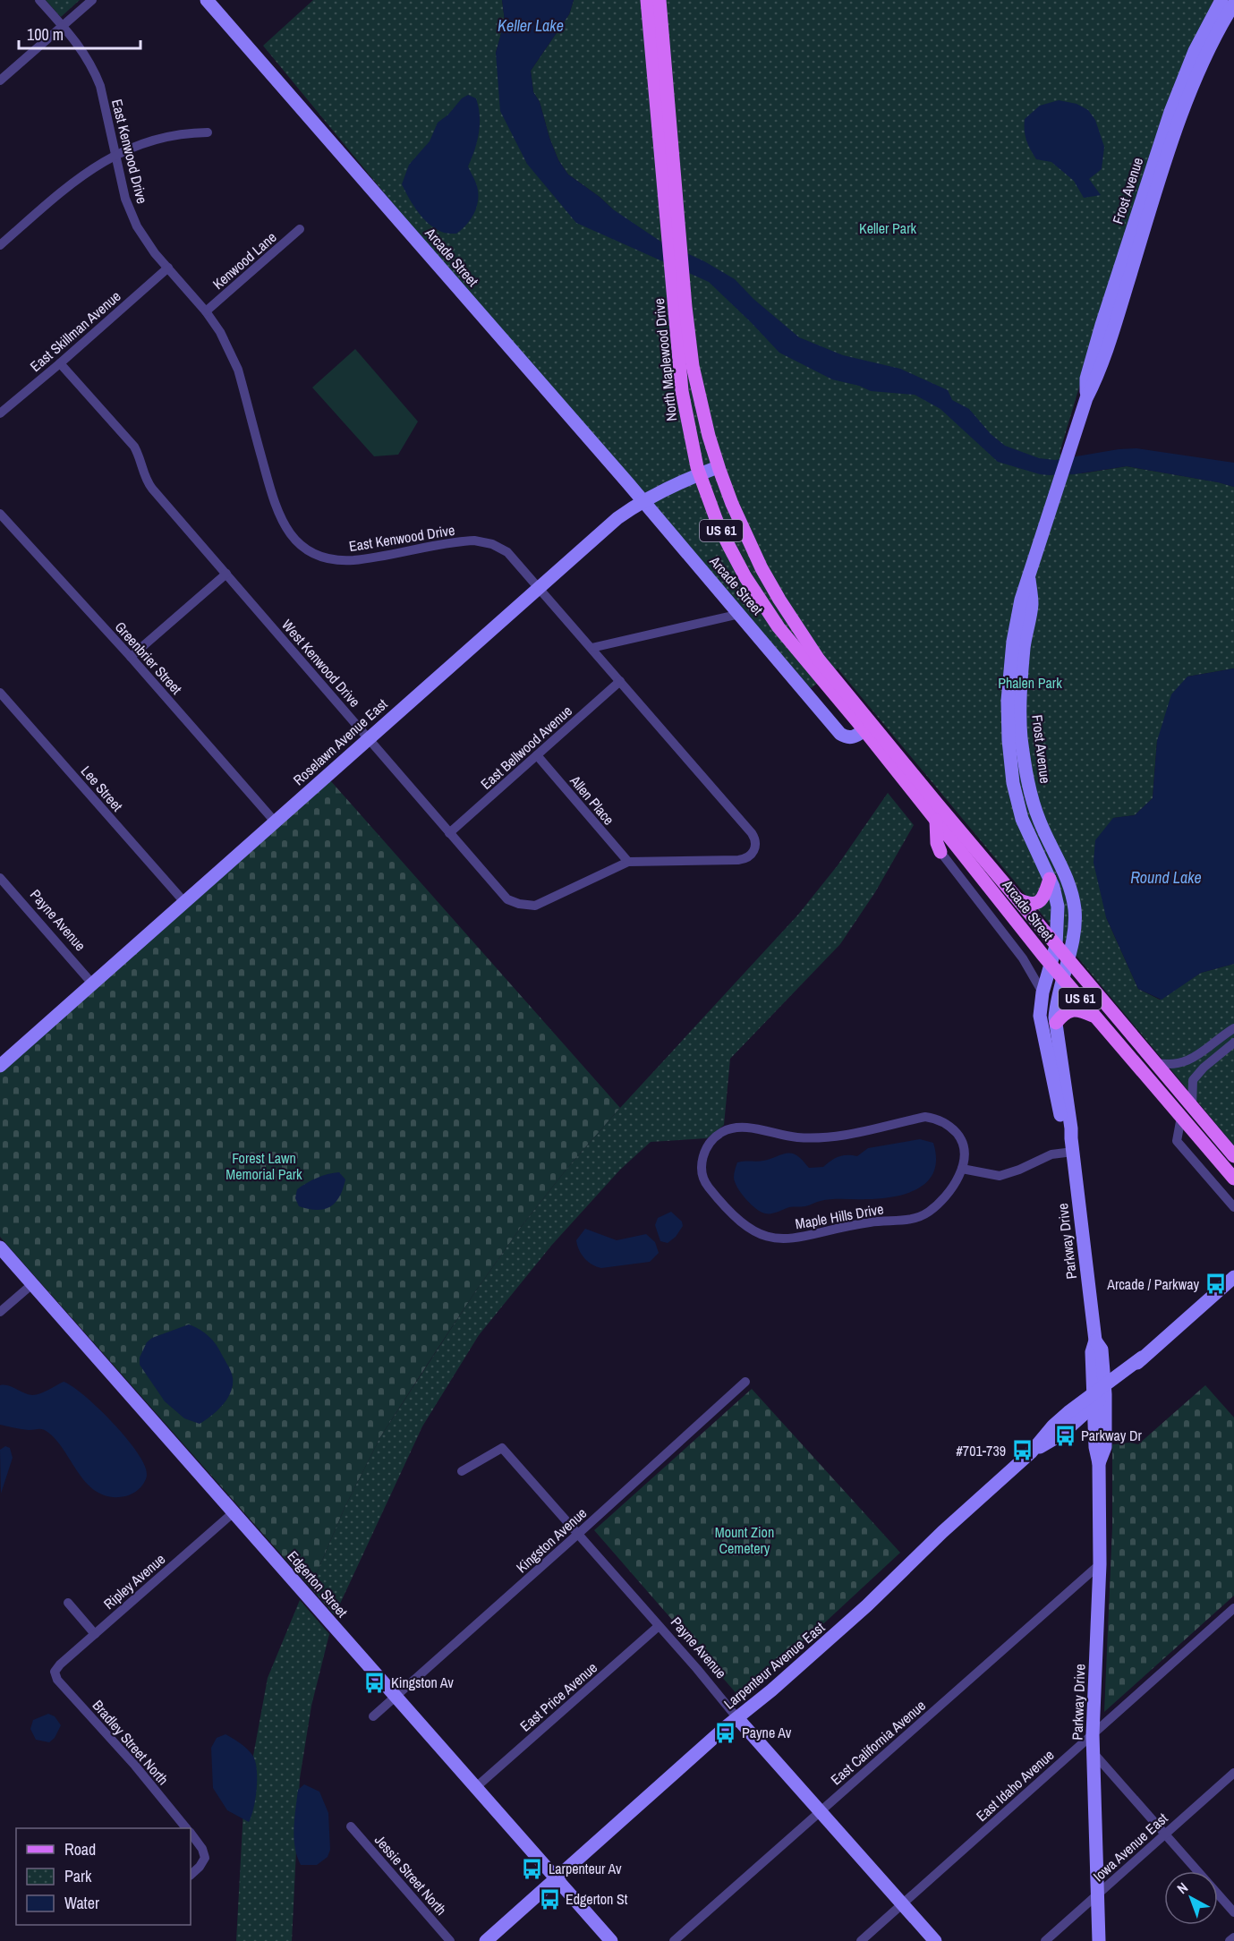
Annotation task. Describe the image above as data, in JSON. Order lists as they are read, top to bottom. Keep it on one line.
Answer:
{"streets":{"main road":["Arcade Street","North Maplewood Drive","US 61"],"street":["East Kenwood Drive","Frost Avenue","Kenwood Lane","East Skillman Avenue","Greenbrier Street","West Kenwood Drive","Roselawn Avenue East","East Bellwood Avenue","Lee Street","Allen Place","Payne Avenue","Maple Hills Drive","Parkway Drive","Kingston Avenue","Ripley Avenue","Edgerton Street","Larpenteur Avenue East","East Price Avenue","Bradley Street North","East California Avenue","East Idaho Avenue","Iowa Avenue East","Jessie Street North"]},"crossings":[["East Kenwood Drive","Kenwood Lane"],["East Kenwood Drive","East Skillman Avenue"],["East Kenwood Drive","West Kenwood Drive"],["East Kenwood Drive","Roselawn Avenue East"],["East Kenwood Drive","East Bellwood Avenue"],["East Kenwood Drive","Allen Place"],["Frost Avenue","Arcade Street"],["Frost Avenue","Parkway Drive"],["Arcade Street","North Maplewood Drive"],["Arcade Street","Roselawn Avenue East"],["Arcade Street","Parkway Drive"],["East Skillman Avenue","West Kenwood Drive"],["North Maplewood Drive","Roselawn Avenue East"],["Greenbrier Street","Roselawn Avenue East"],["West Kenwood Drive","Roselawn Avenue East"],["West Kenwood Drive","East Bellwood Avenue"],["West Kenwood Drive","Allen Place"],["Roselawn Avenue East","Lee Street"],["Roselawn Avenue East","Payne Avenue"],["East Bellwood Avenue","Allen Place"],["Payne Avenue","Kingston Avenue"],["Payne Avenue","Larpenteur Avenue East"],["Payne Avenue","East Price Avenue"],["Payne Avenue","East California Avenue"],["Payne Avenue","East Idaho Avenue"],["Parkway Drive","Larpenteur Avenue East"],["Parkway Drive","East California Avenue"],["Parkway Drive","East Idaho Avenue"],["Parkway Drive","Iowa Avenue East"],["Kingston Avenue","Edgerton Street"],["Ripley Avenue","Edgerton Street"],["Ripley Avenue","Bradley Street North"],["Edgerton Street","Larpenteur Avenue East"],["Edgerton Street","East Price Avenue"]],"water":["Keller Lake","Round Lake"],"parks":["Keller Park","Phalen Park","Forest Lawn Memorial Park","Mount Zion Cemetery"],"places":{"bus stop":["Arcade / Parkway","Parkway Dr","#701-739","Kingston Av","Payne Av","Larpenteur Av","Edgerton St"]},"legend":["Road","Park","Water"],"scale_bar":"100 m","north":"top left"}
